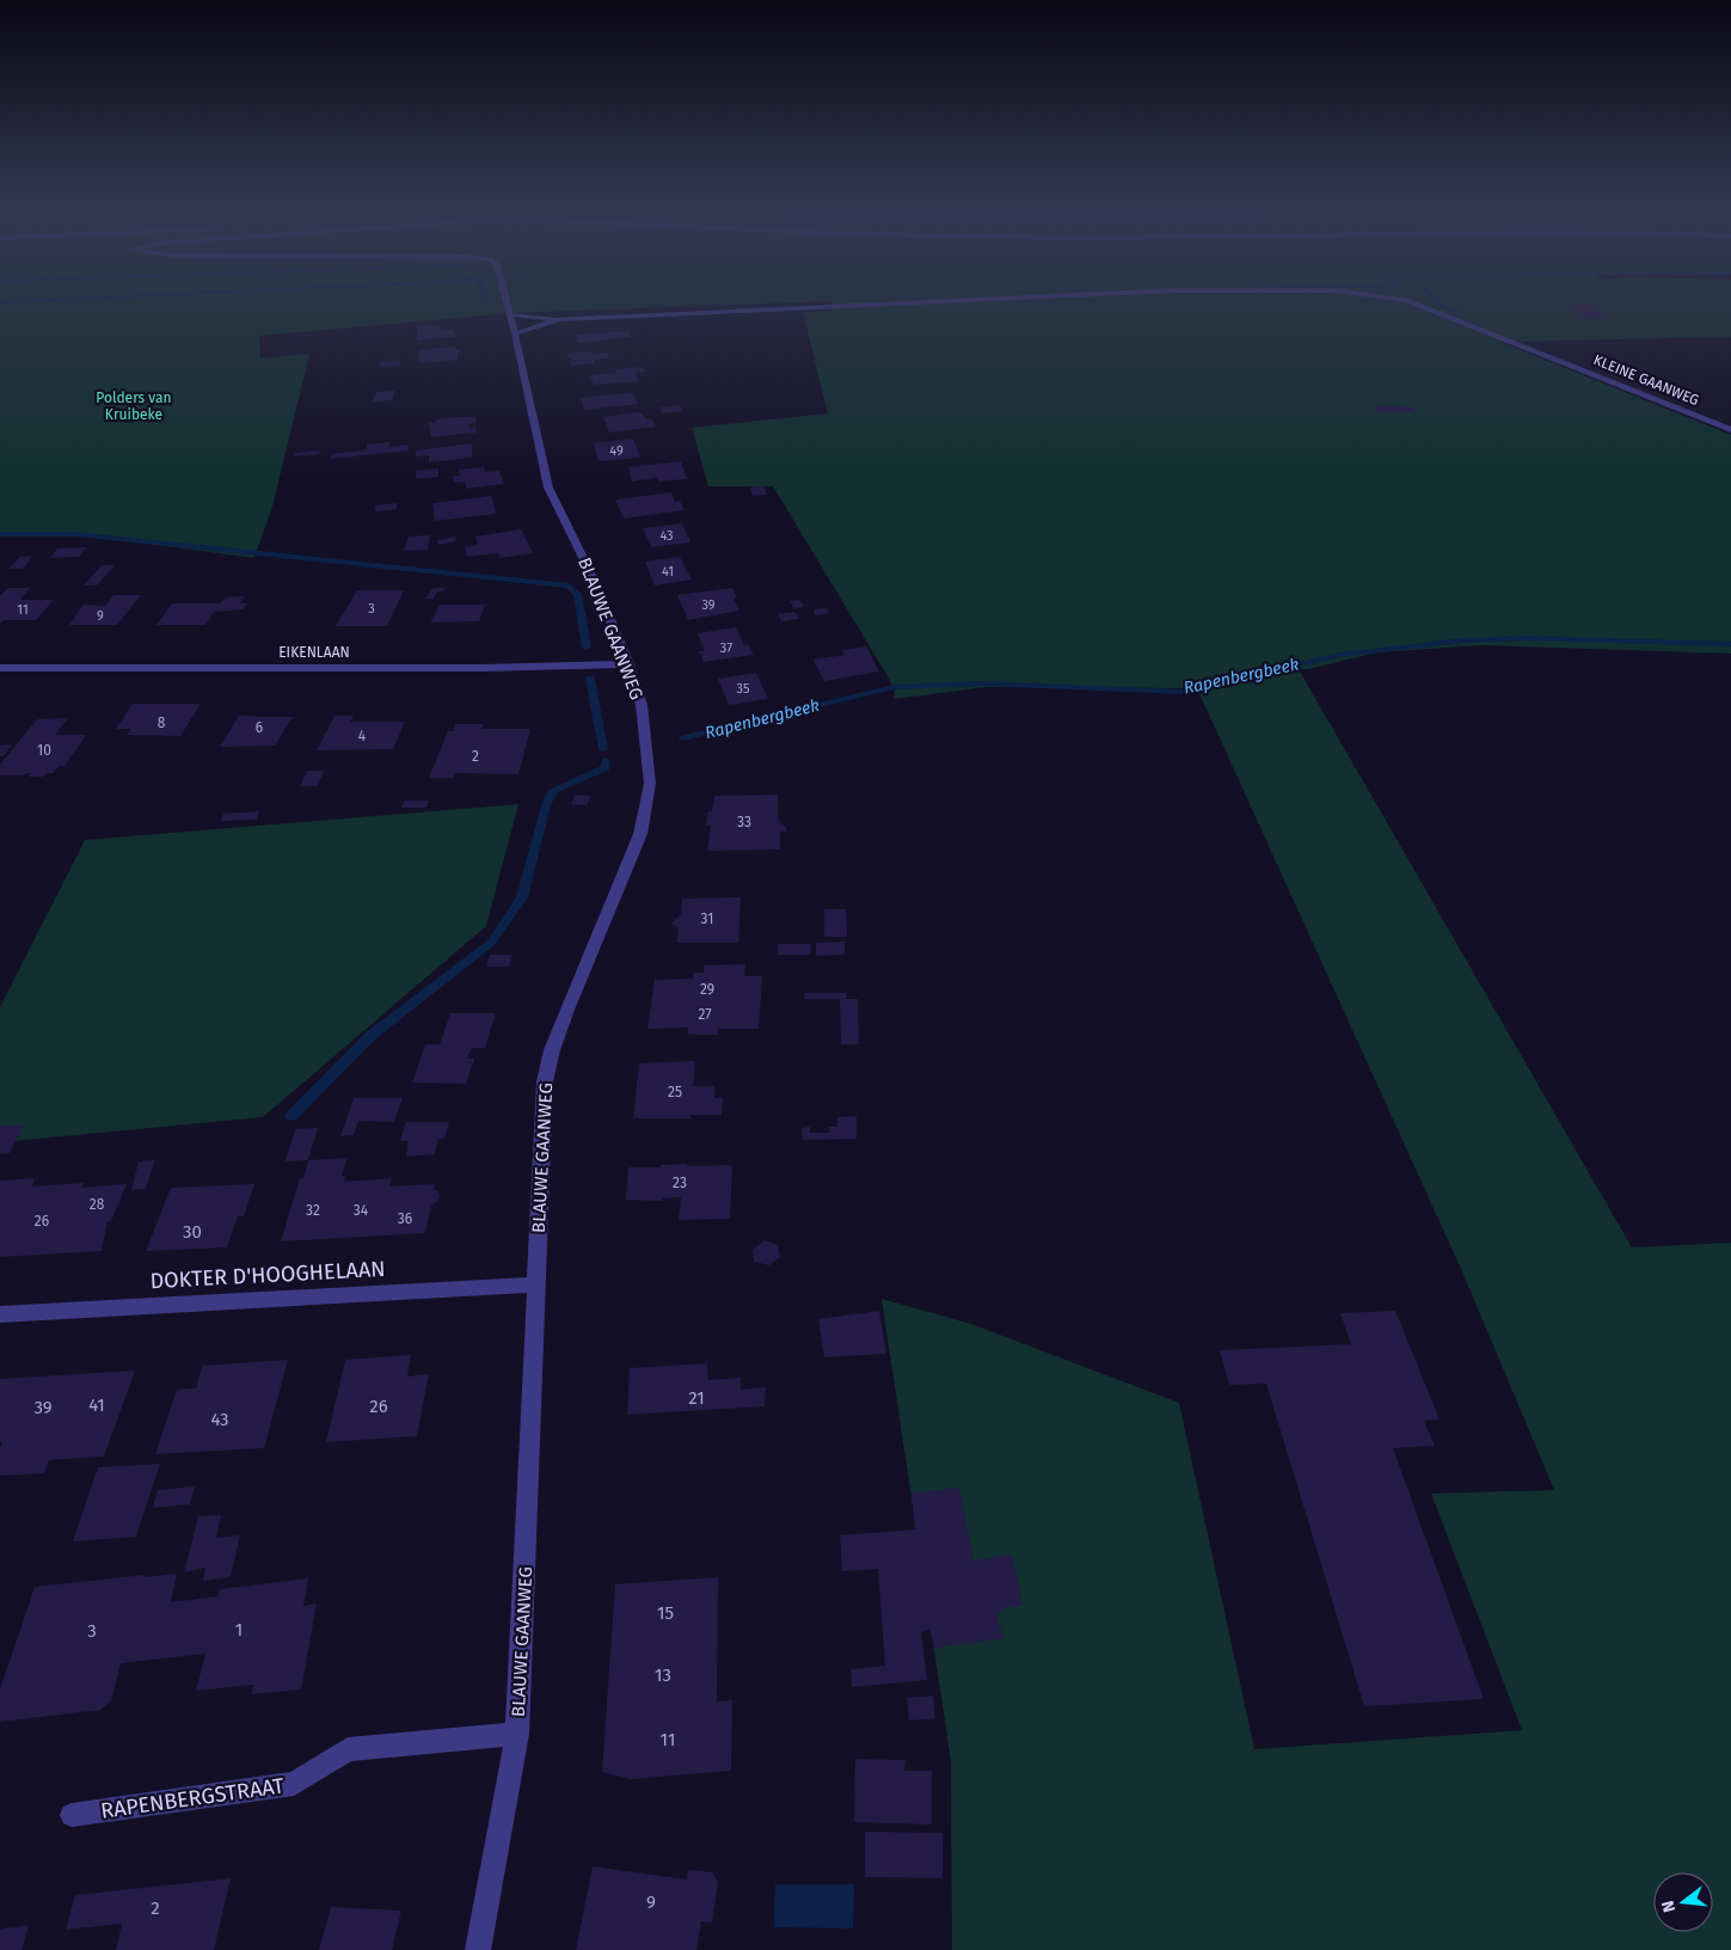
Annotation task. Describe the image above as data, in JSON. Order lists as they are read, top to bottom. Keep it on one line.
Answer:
{"streets":{"street":["KLEINE GAANWEG","BLAUWE GAANWEG","EIKENLAAN","DOKTER D'HOOGHELAAN","RAPENBERGSTRAAT"]},"crossings":[["KLEINE GAANWEG","BLAUWE GAANWEG"],["BLAUWE GAANWEG","EIKENLAAN"],["BLAUWE GAANWEG","DOKTER D'HOOGHELAAN"],["BLAUWE GAANWEG","RAPENBERGSTRAAT"]],"water":["Rapenbergbeek"],"parks":["Polders van Kruibeke"],"house_numbers":["49","43","41","39","3","11","9","37","35","8","6","4","10","2","33","31","29","27","25","23","28","32","34","36","26","30","21","41","26","39","43","15","1","3","13","11","9","2"],"north":"left"}
